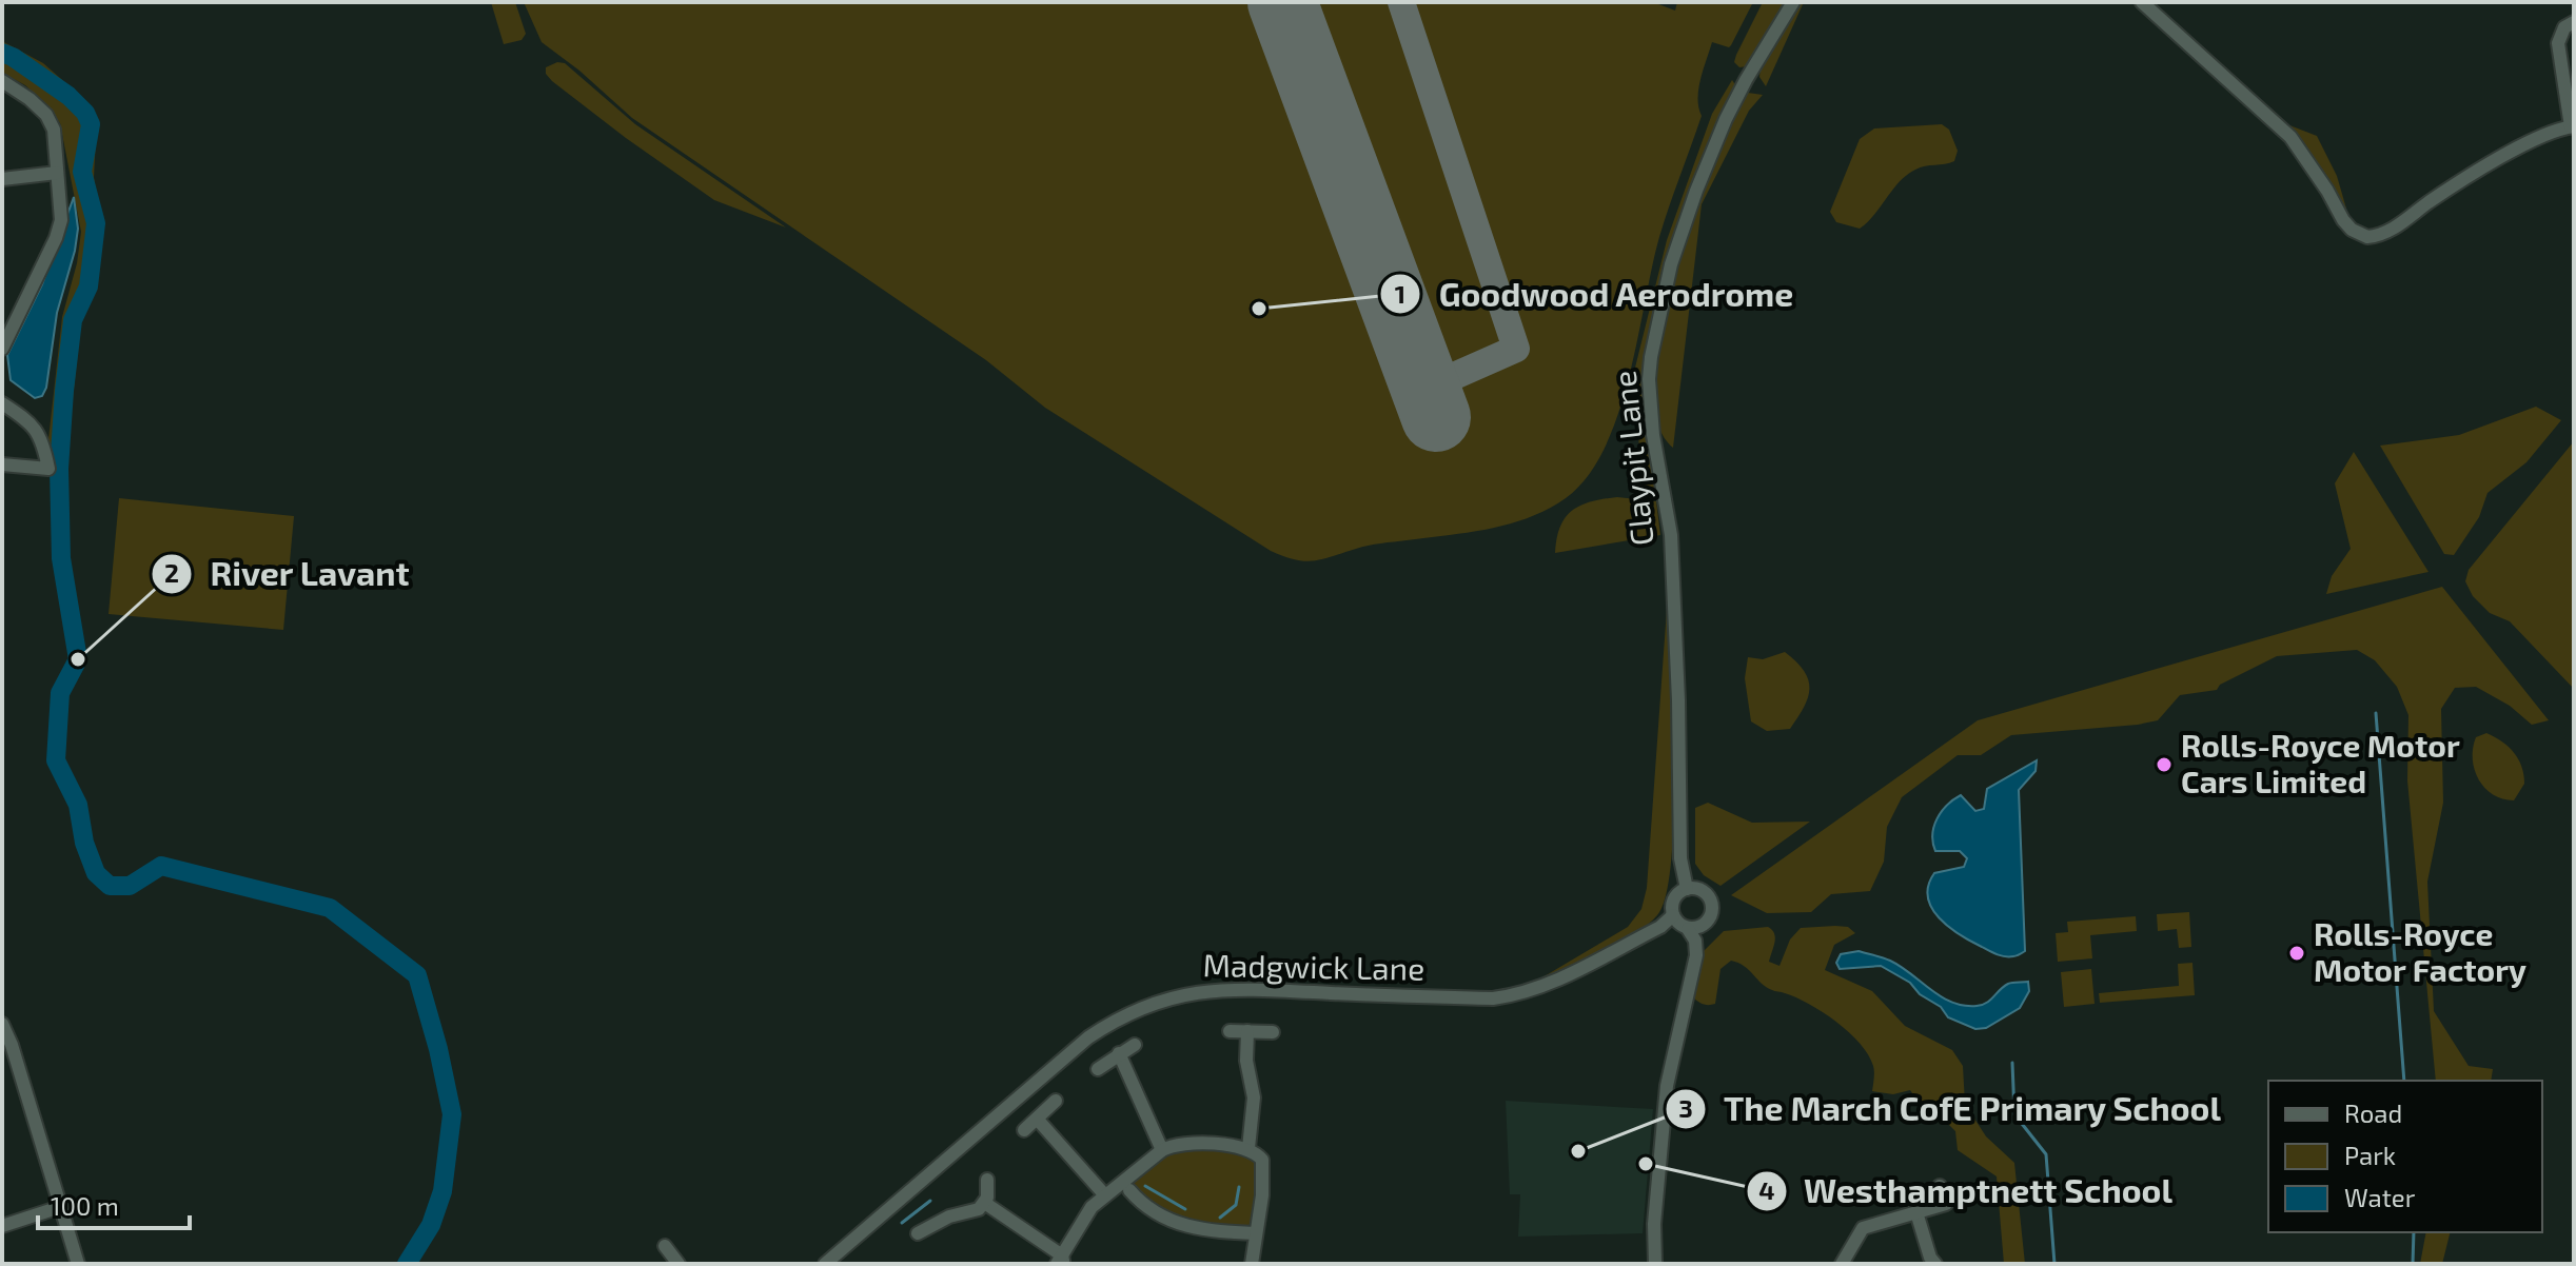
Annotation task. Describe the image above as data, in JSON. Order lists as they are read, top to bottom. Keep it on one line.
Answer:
{"streets":{"street":["Claypit Lane","Madgwick Lane"]},"crossings":[["Claypit Lane","Madgwick Lane"]],"places":["Goodwood Aerodrome","River Lavant","Rolls-Royce Motor Cars Limited","Rolls-Royce Motor Factory","The March CofE Primary School","Westhamptnett School"],"legend":["Road","Park","Water"],"scale_bar":"100 m"}
